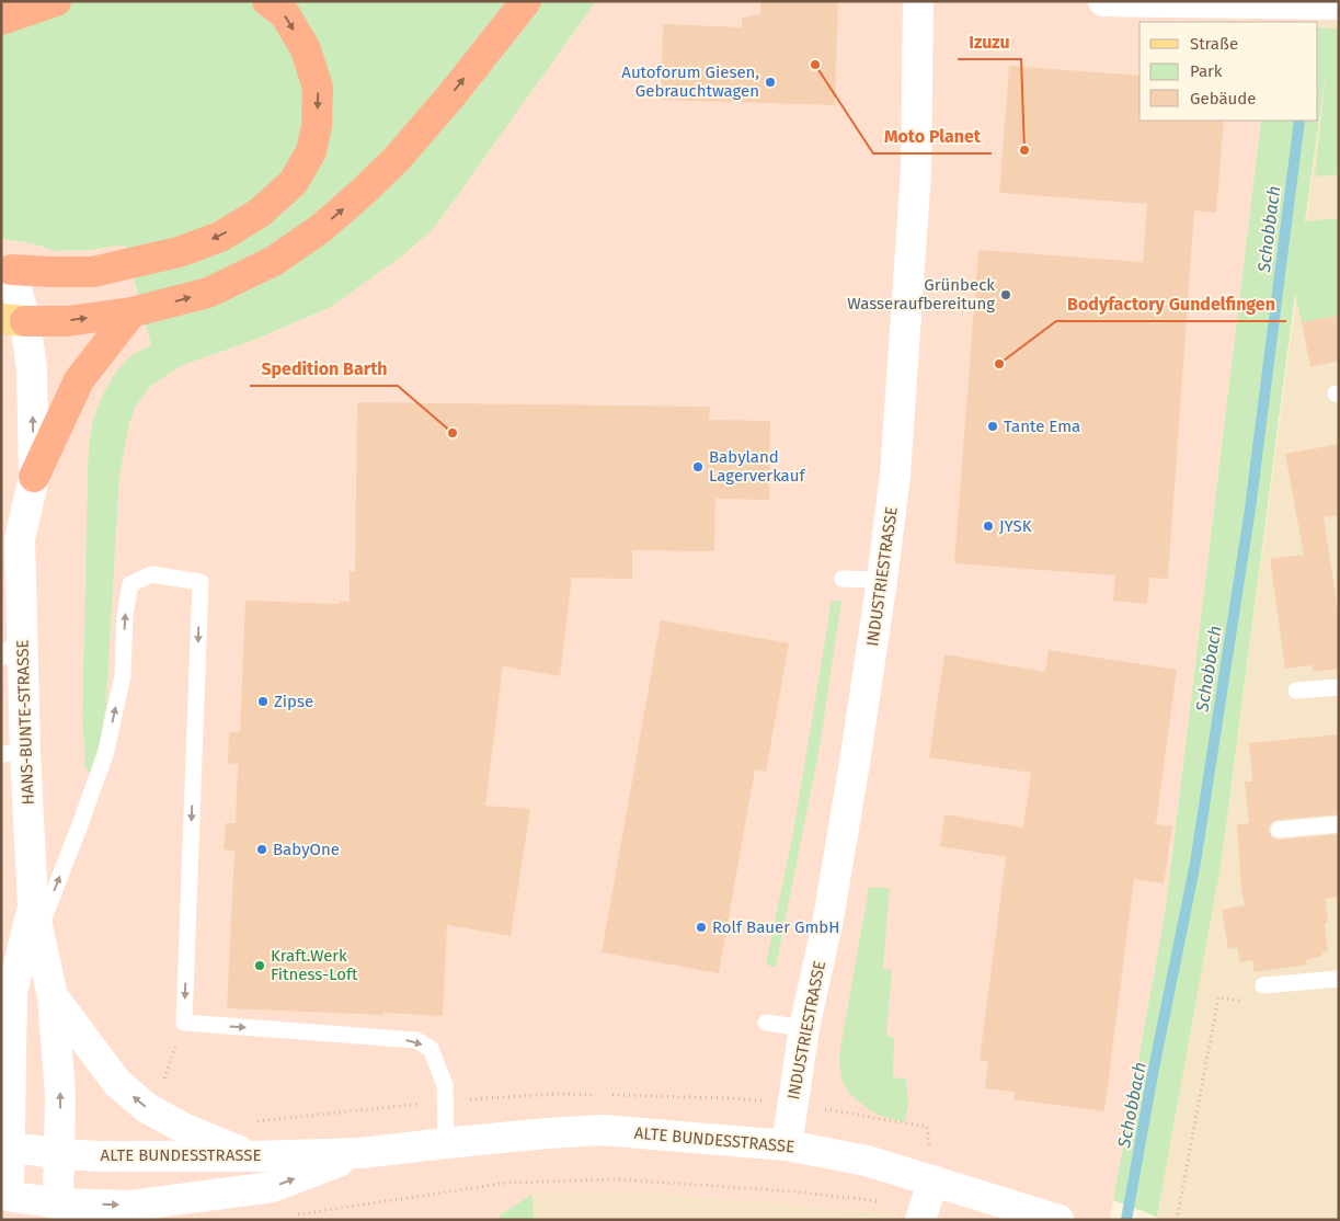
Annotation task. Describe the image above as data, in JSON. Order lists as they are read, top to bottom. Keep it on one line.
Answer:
{"streets":{"street":["INDUSTRIESTRASSE","HANS-BUNTE-STRASSE","ALTE BUNDESSTRASSE"]},"crossings":[["INDUSTRIESTRASSE","ALTE BUNDESSTRASSE"],["HANS-BUNTE-STRASSE","ALTE BUNDESSTRASSE"]],"water":["Schobbach"],"places":["Moto Planet","Autoforum Giesen, Gebrauchtwagen","Izuzu","Grünbeck Wasseraufbereitung","Bodyfactory Gundelfingen","Tante Ema","Spedition Barth","Babyland Lagerverkauf","JYSK","Zipse","BabyOne","Rolf Bauer GmbH","Kraft.Werk Fitness-Loft"],"legend":["Straße","Park","Gebäude"]}
